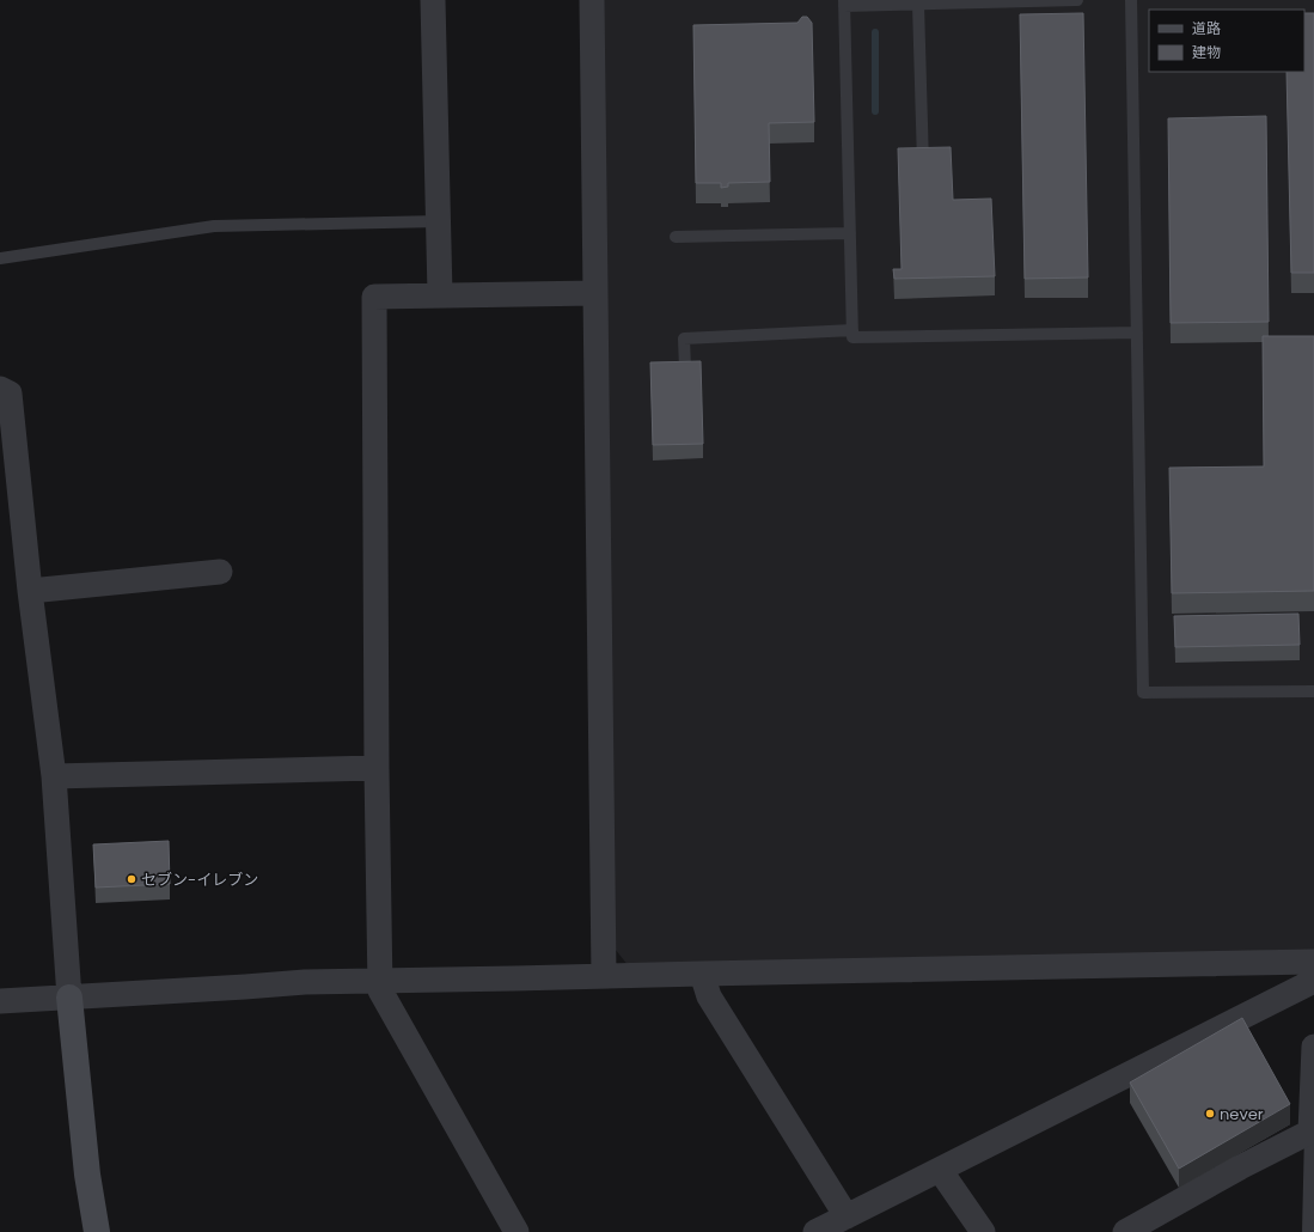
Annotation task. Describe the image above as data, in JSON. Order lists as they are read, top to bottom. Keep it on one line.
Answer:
{"places":["セブン-イレブン","never"],"legend":["道路","建物"]}
